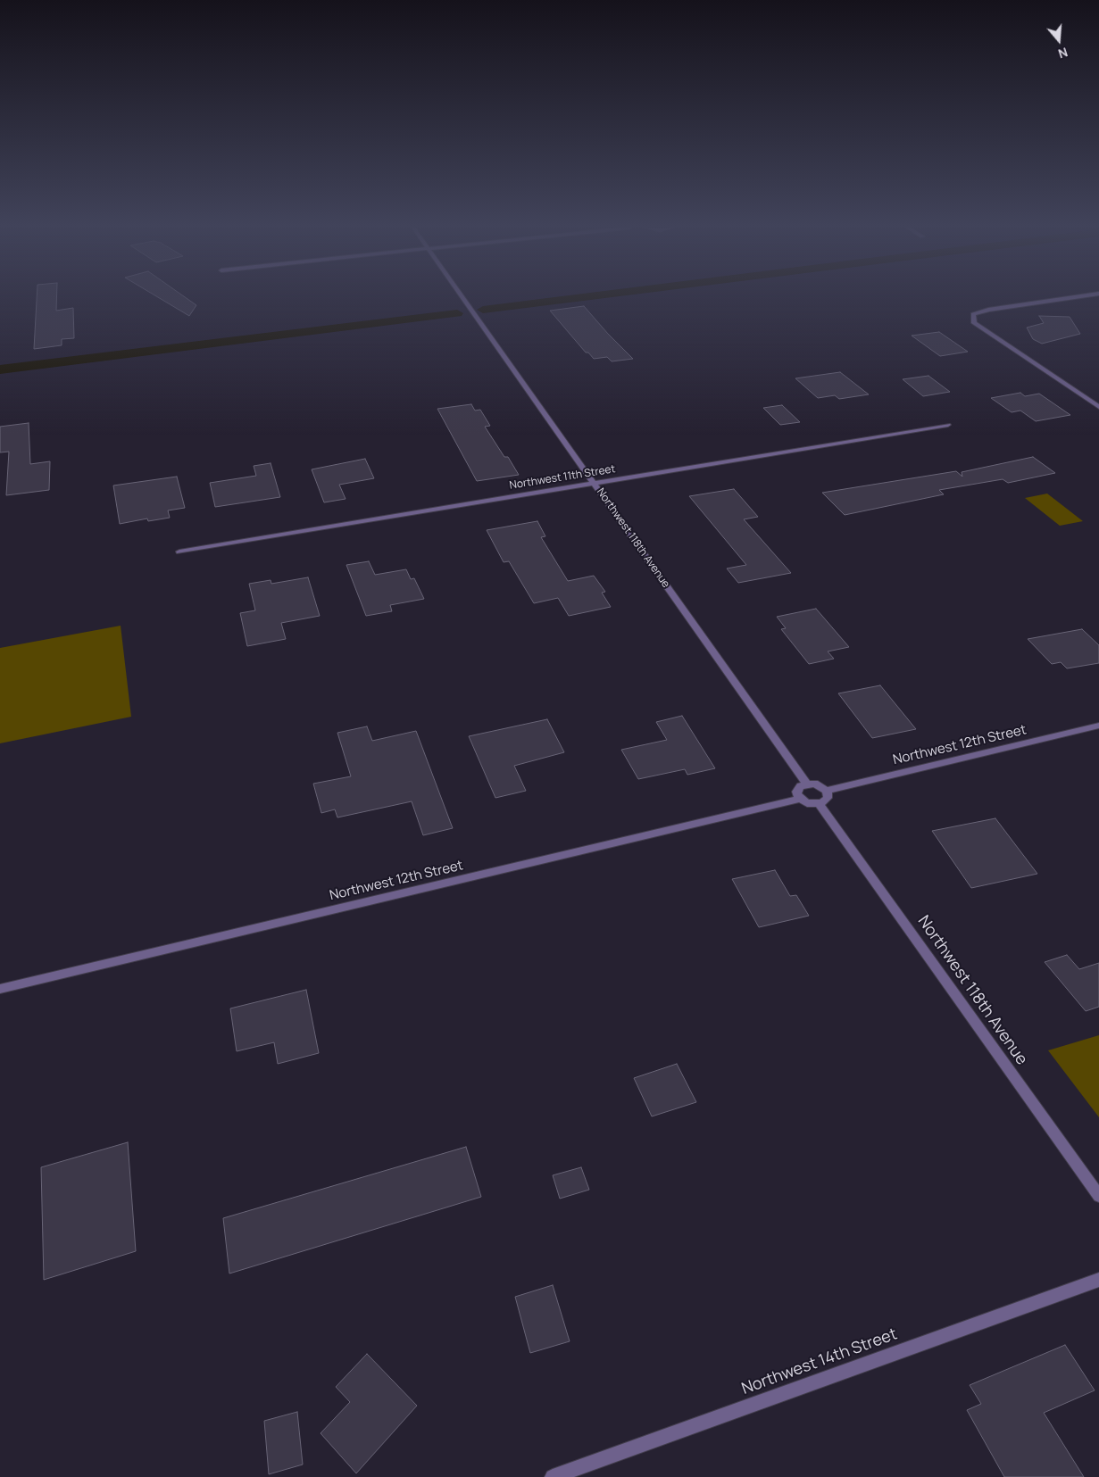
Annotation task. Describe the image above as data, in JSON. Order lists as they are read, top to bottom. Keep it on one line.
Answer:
{"streets":{"street":["Northwest 11th Street","Northwest 118th Avenue","Northwest 12th Street","Northwest 14th Street"]},"crossings":[["Northwest 11th Street","Northwest 118th Avenue"],["Northwest 118th Avenue","Northwest 12th Street"]],"north":"bottom"}
